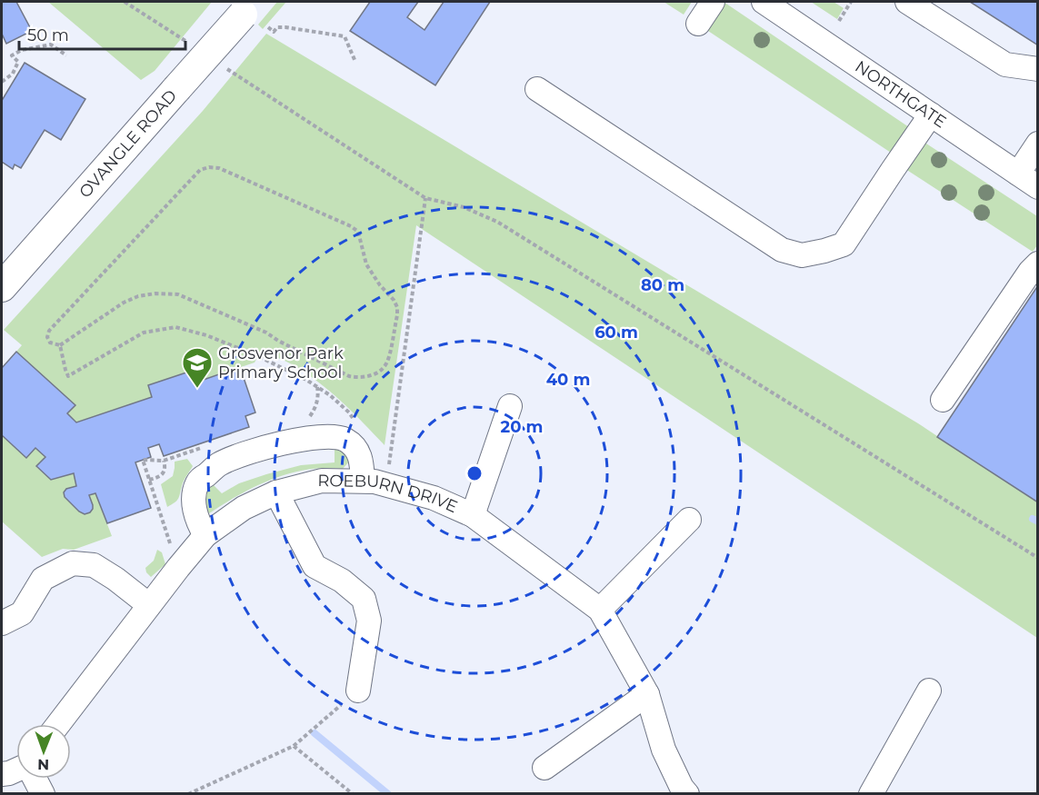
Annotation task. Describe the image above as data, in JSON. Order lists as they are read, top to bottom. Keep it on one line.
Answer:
{"streets":{"main road":["OVANGLE ROAD"],"street":["NORTHGATE","ROEBURN DRIVE"]},"places":{"school or university":["Grosvenor Park Primary School"]},"scale_bar":"50 m","north":"bottom","rings":["80 m","60 m","40 m","20 m"]}
